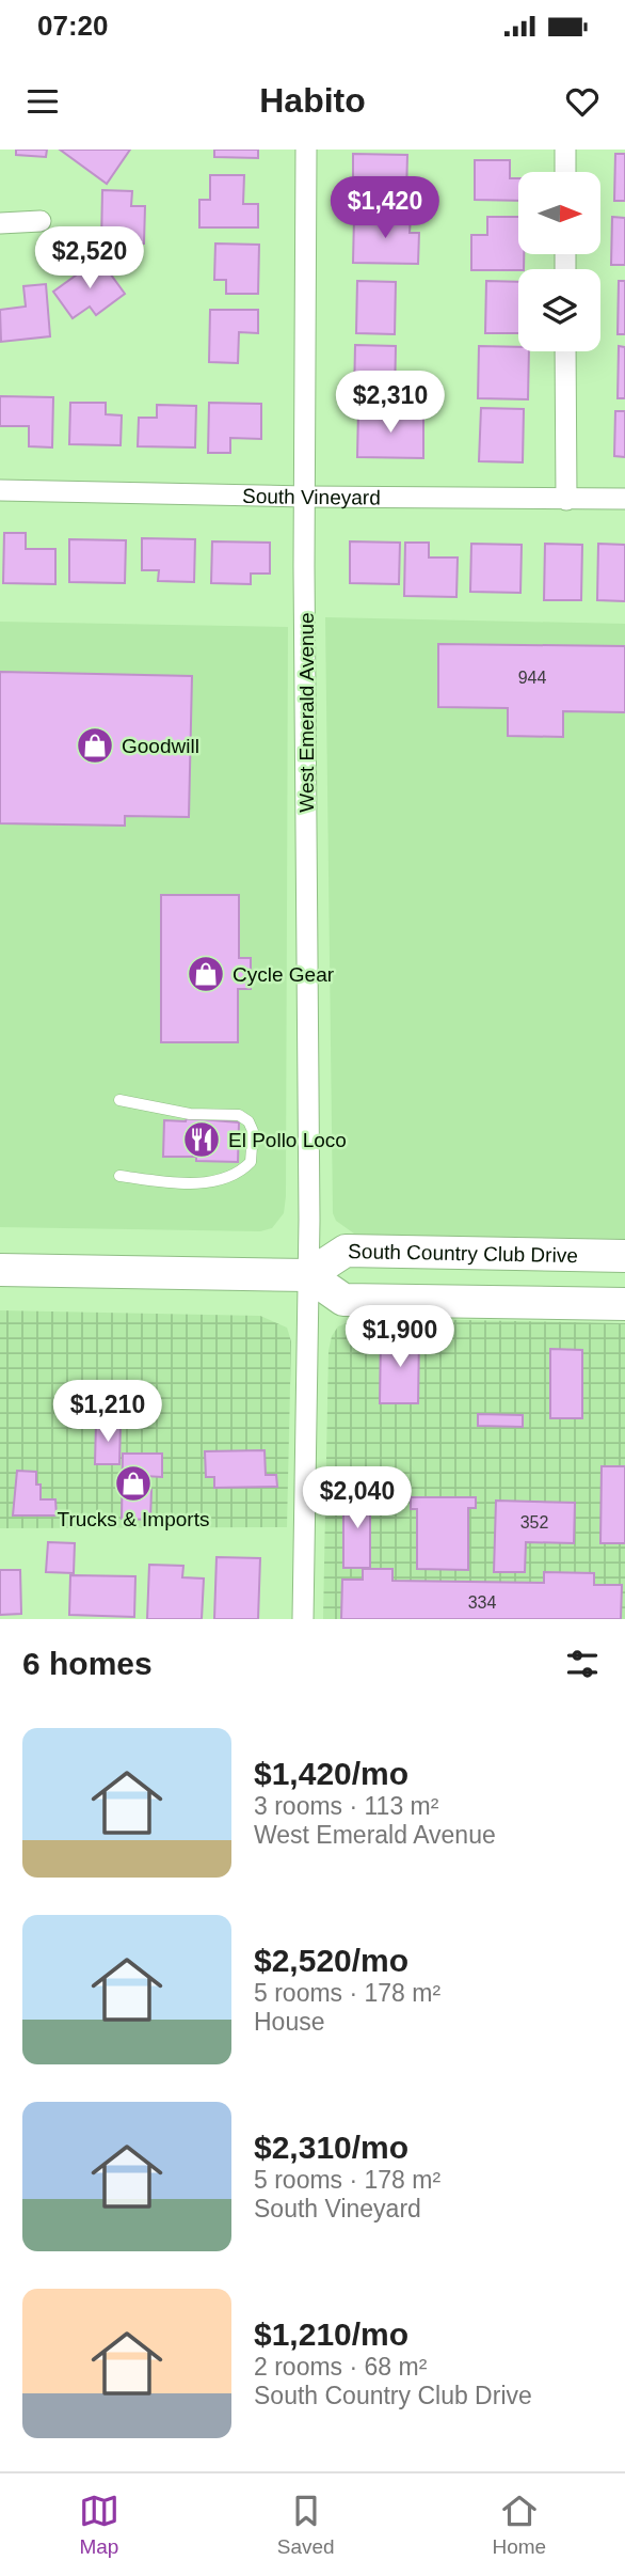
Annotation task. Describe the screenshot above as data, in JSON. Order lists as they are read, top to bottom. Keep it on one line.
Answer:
{"streets":{"main road":["South Country Club Drive"],"street":["South Vineyard","West Emerald Avenue"]},"crossings":[["South Vineyard","West Emerald Avenue"],["West Emerald Avenue","South Country Club Drive"]],"places":{"shop":["Goodwill","Cycle Gear","Trucks & Imports"],"restaurant":["El Pollo Loco"]},"house_numbers":["944","352","334"],"north":"right","page":{"status":"07:20","header":"Habito","price":["$1,420","$2,520","$2,310","$1,900","$1,210","$2,040"],"heading":"6 homes","list":[{"name":"$1,420/mo","note":"3 rooms · 113 m² · West Emerald Avenue"},{"name":"$2,520/mo","note":"5 rooms · 178 m² · House"},{"name":"$2,310/mo","note":"5 rooms · 178 m² · South Vineyard"},{"name":"$1,210/mo","note":"2 rooms · 68 m² · South Country Club Drive"}],"tabs":["Map","Saved","Home"]}}
